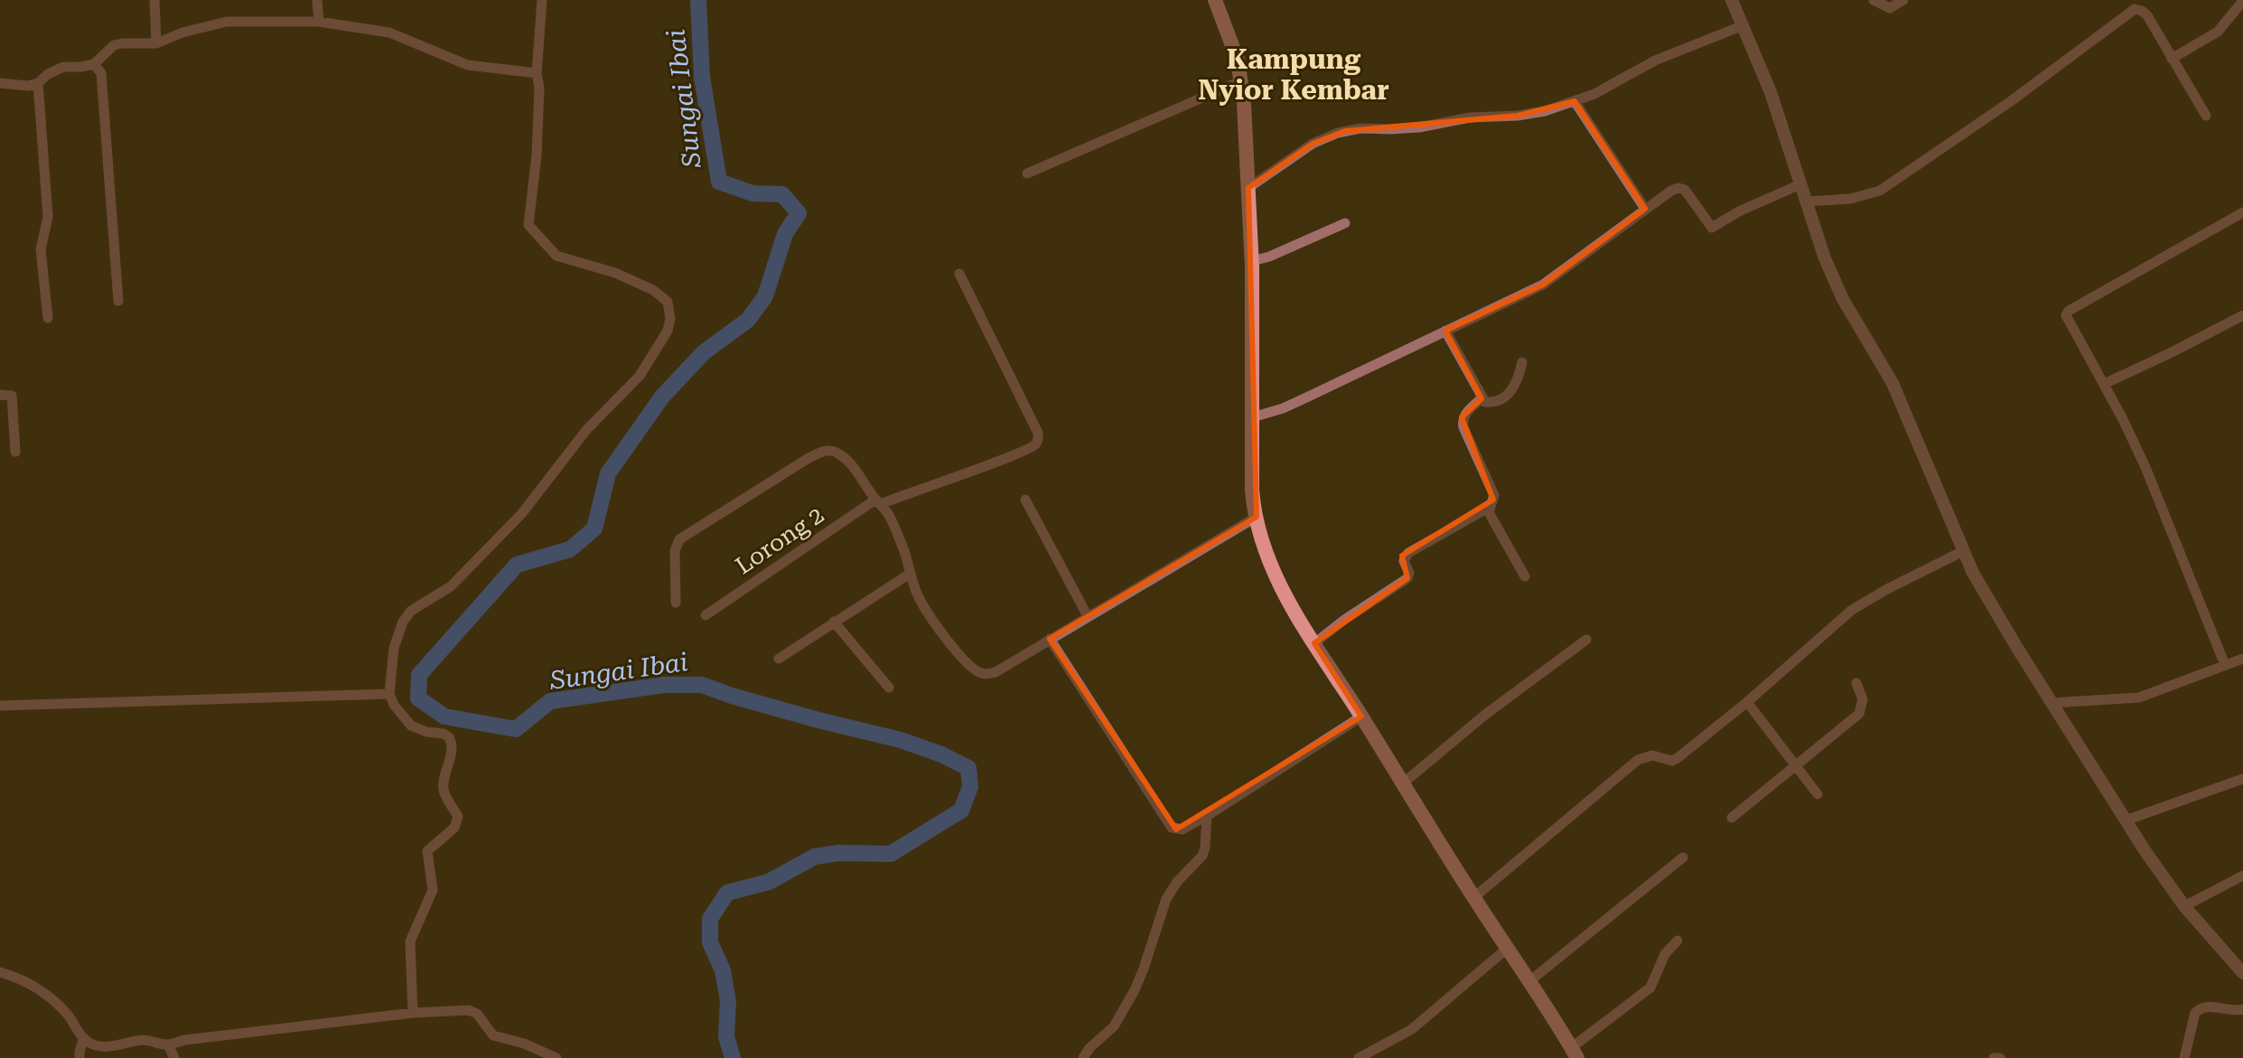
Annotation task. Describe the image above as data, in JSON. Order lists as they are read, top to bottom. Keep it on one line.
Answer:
{"streets":{"street":["Lorong 2"]},"districts":["Kampung Nyior Kembar"],"water":["Sungai Ibai"]}
